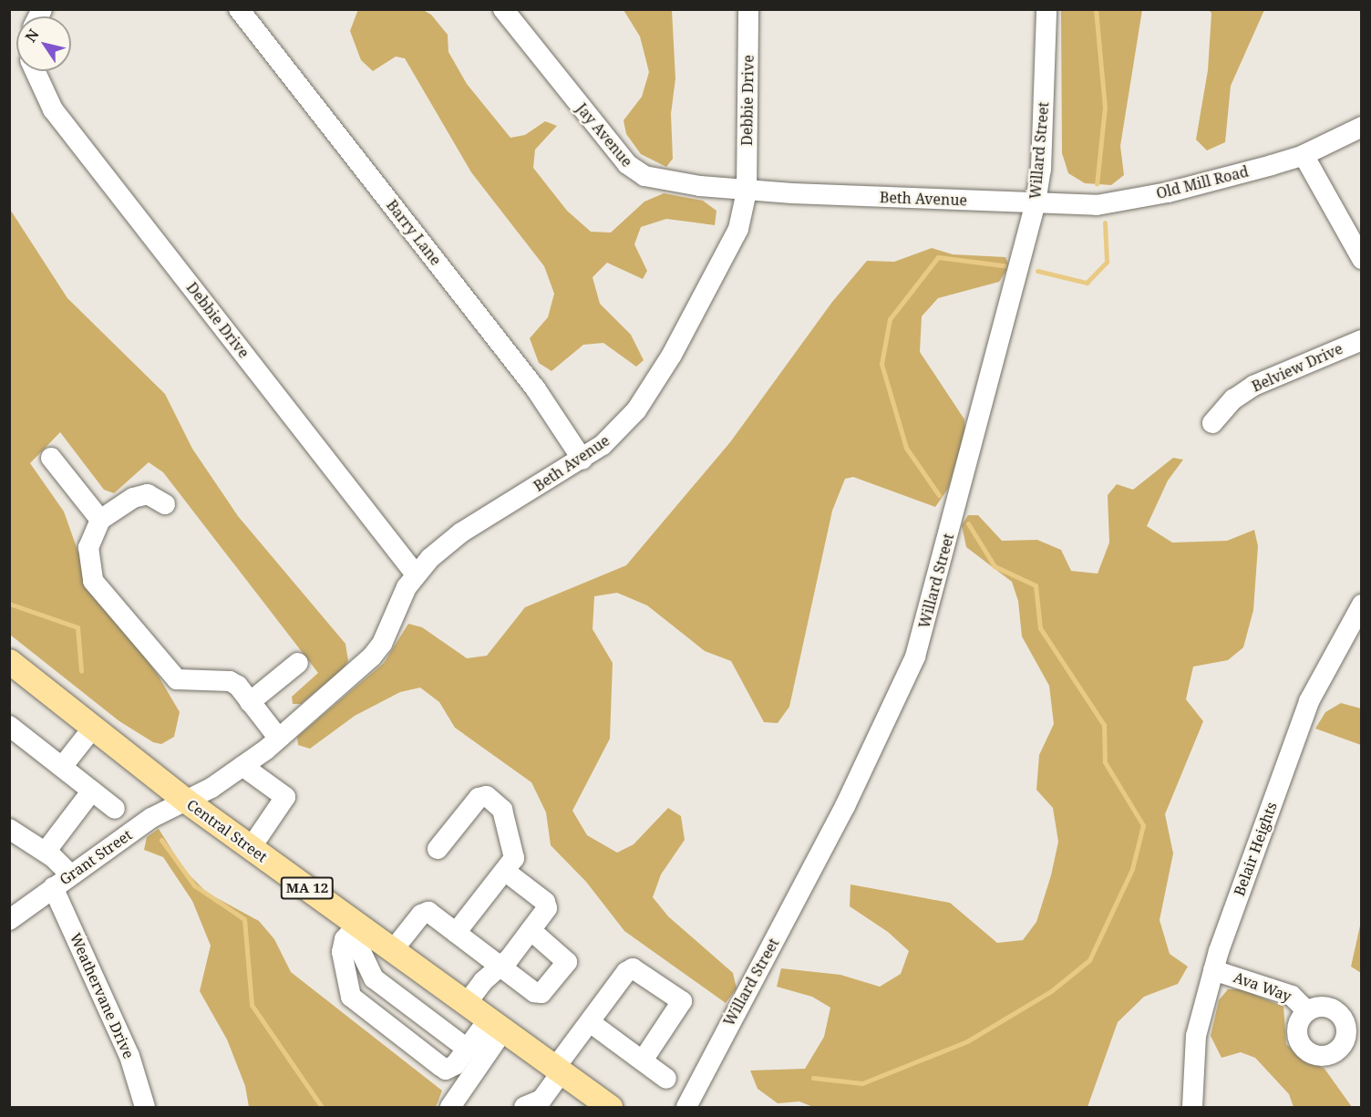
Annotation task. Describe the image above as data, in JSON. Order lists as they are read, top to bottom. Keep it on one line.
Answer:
{"streets":{"main road":["Central Street","MA 12"],"street":["Debbie Drive","Jay Avenue","Willard Street","Old Mill Road","Beth Avenue","Barry Lane","Belview Drive","Belair Heights","Grant Street","Ava Way","Weathervane Drive"]},"crossings":[["Debbie Drive","Jay Avenue"],["Debbie Drive","Beth Avenue"],["Jay Avenue","Beth Avenue"],["Willard Street","Old Mill Road"],["Willard Street","Beth Avenue"],["Old Mill Road","Beth Avenue"],["Beth Avenue","Barry Lane"],["Beth Avenue","Central Street"],["Beth Avenue","Grant Street"],["Central Street","Grant Street"],["Belair Heights","Ava Way"],["Grant Street","Weathervane Drive"]],"north":"top left"}
